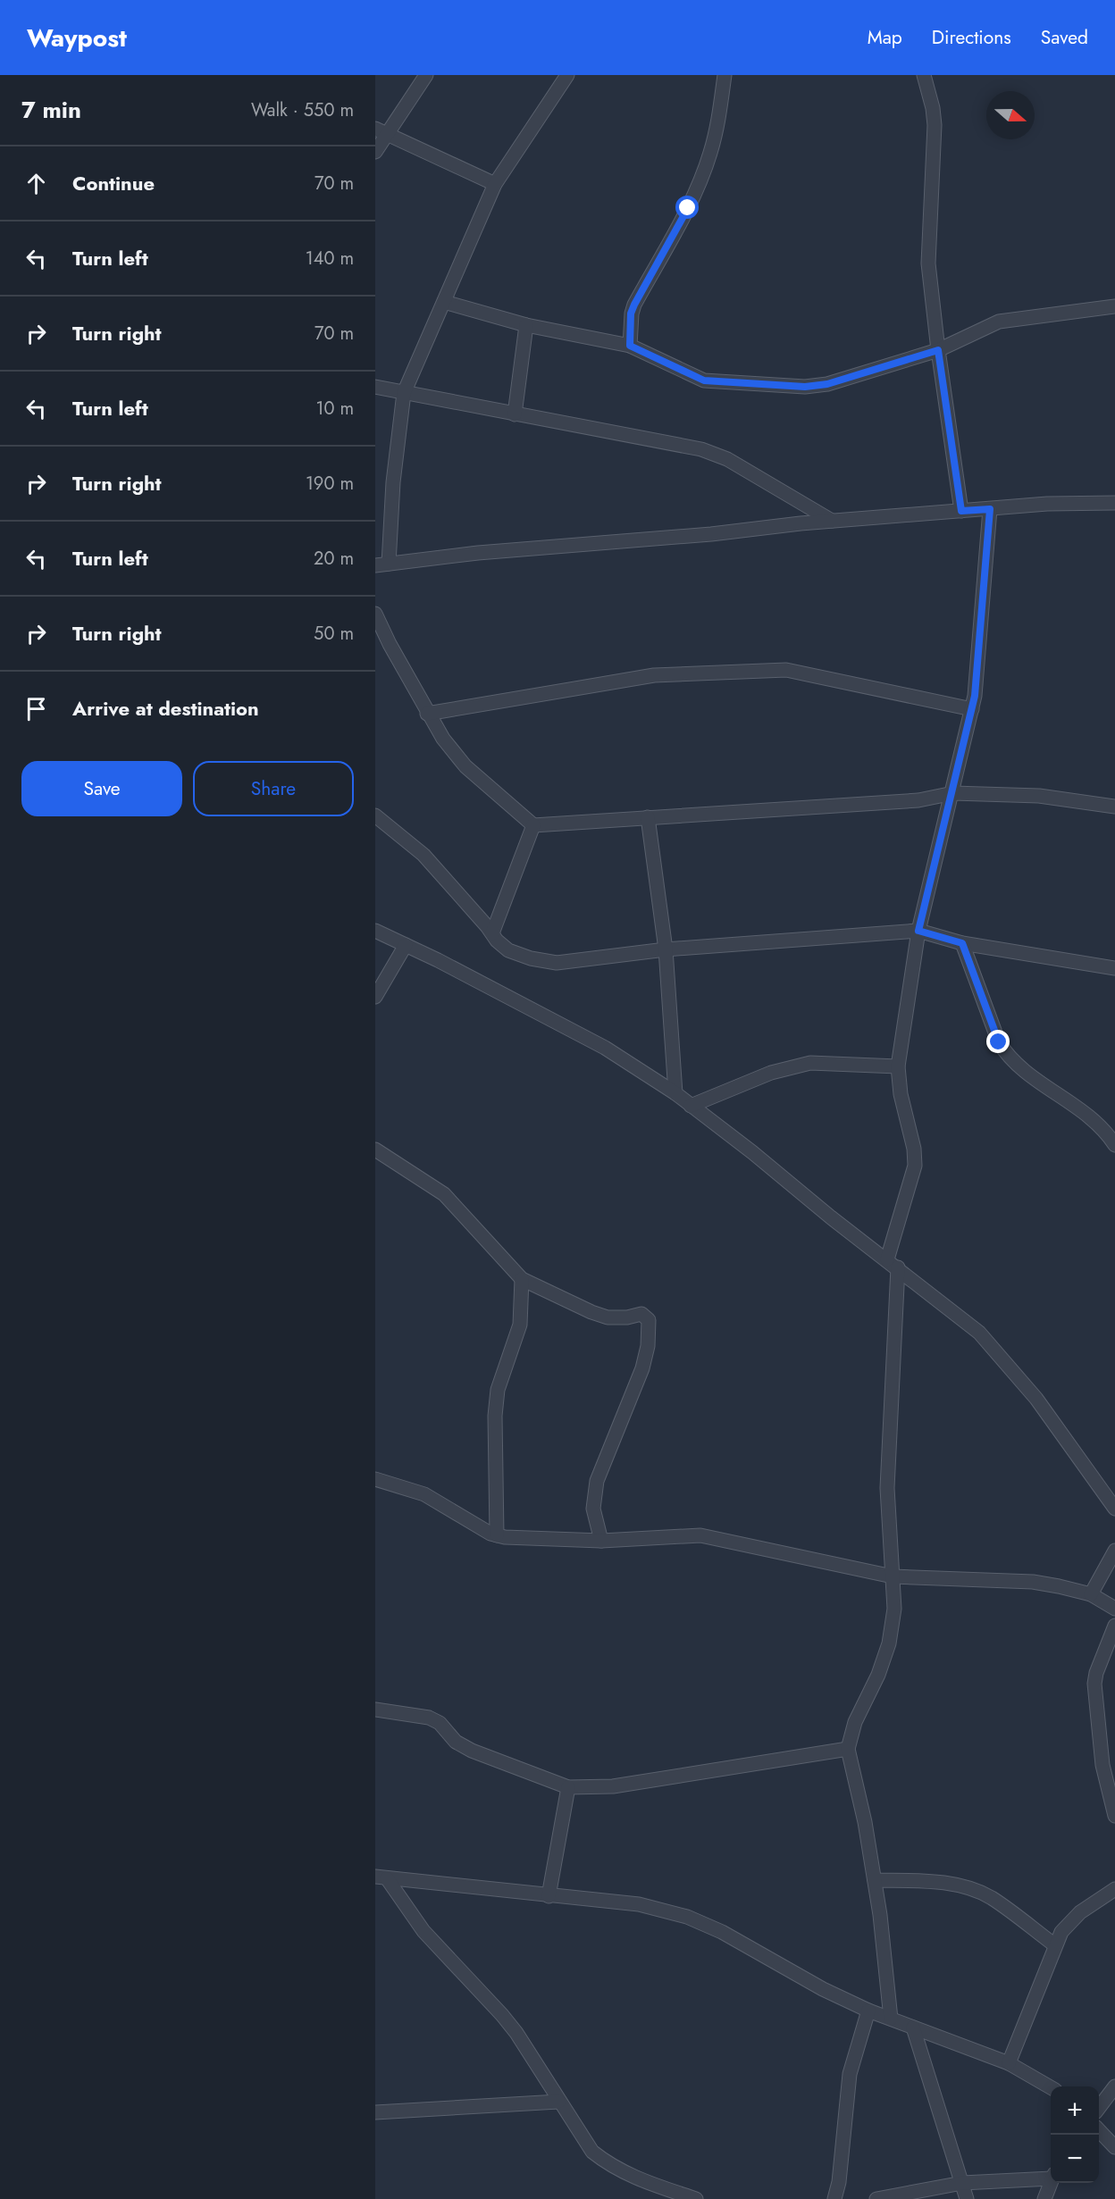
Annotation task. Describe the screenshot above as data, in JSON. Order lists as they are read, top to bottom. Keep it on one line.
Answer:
{"north":"right","page":{"header":"Waypost","nav":["Map","Directions","Saved"],"heading":["7 min","Walk · 550 m"],"list":[["Continue","70 m"],["Turn left","140 m"],["Turn right","70 m"],["Turn left","10 m"],["Turn right","190 m"],["Turn left","20 m"],["Turn right","50 m"],"Arrive at destination"],"buttons":["Save","Share"],"map_buttons":["+","−"]}}
